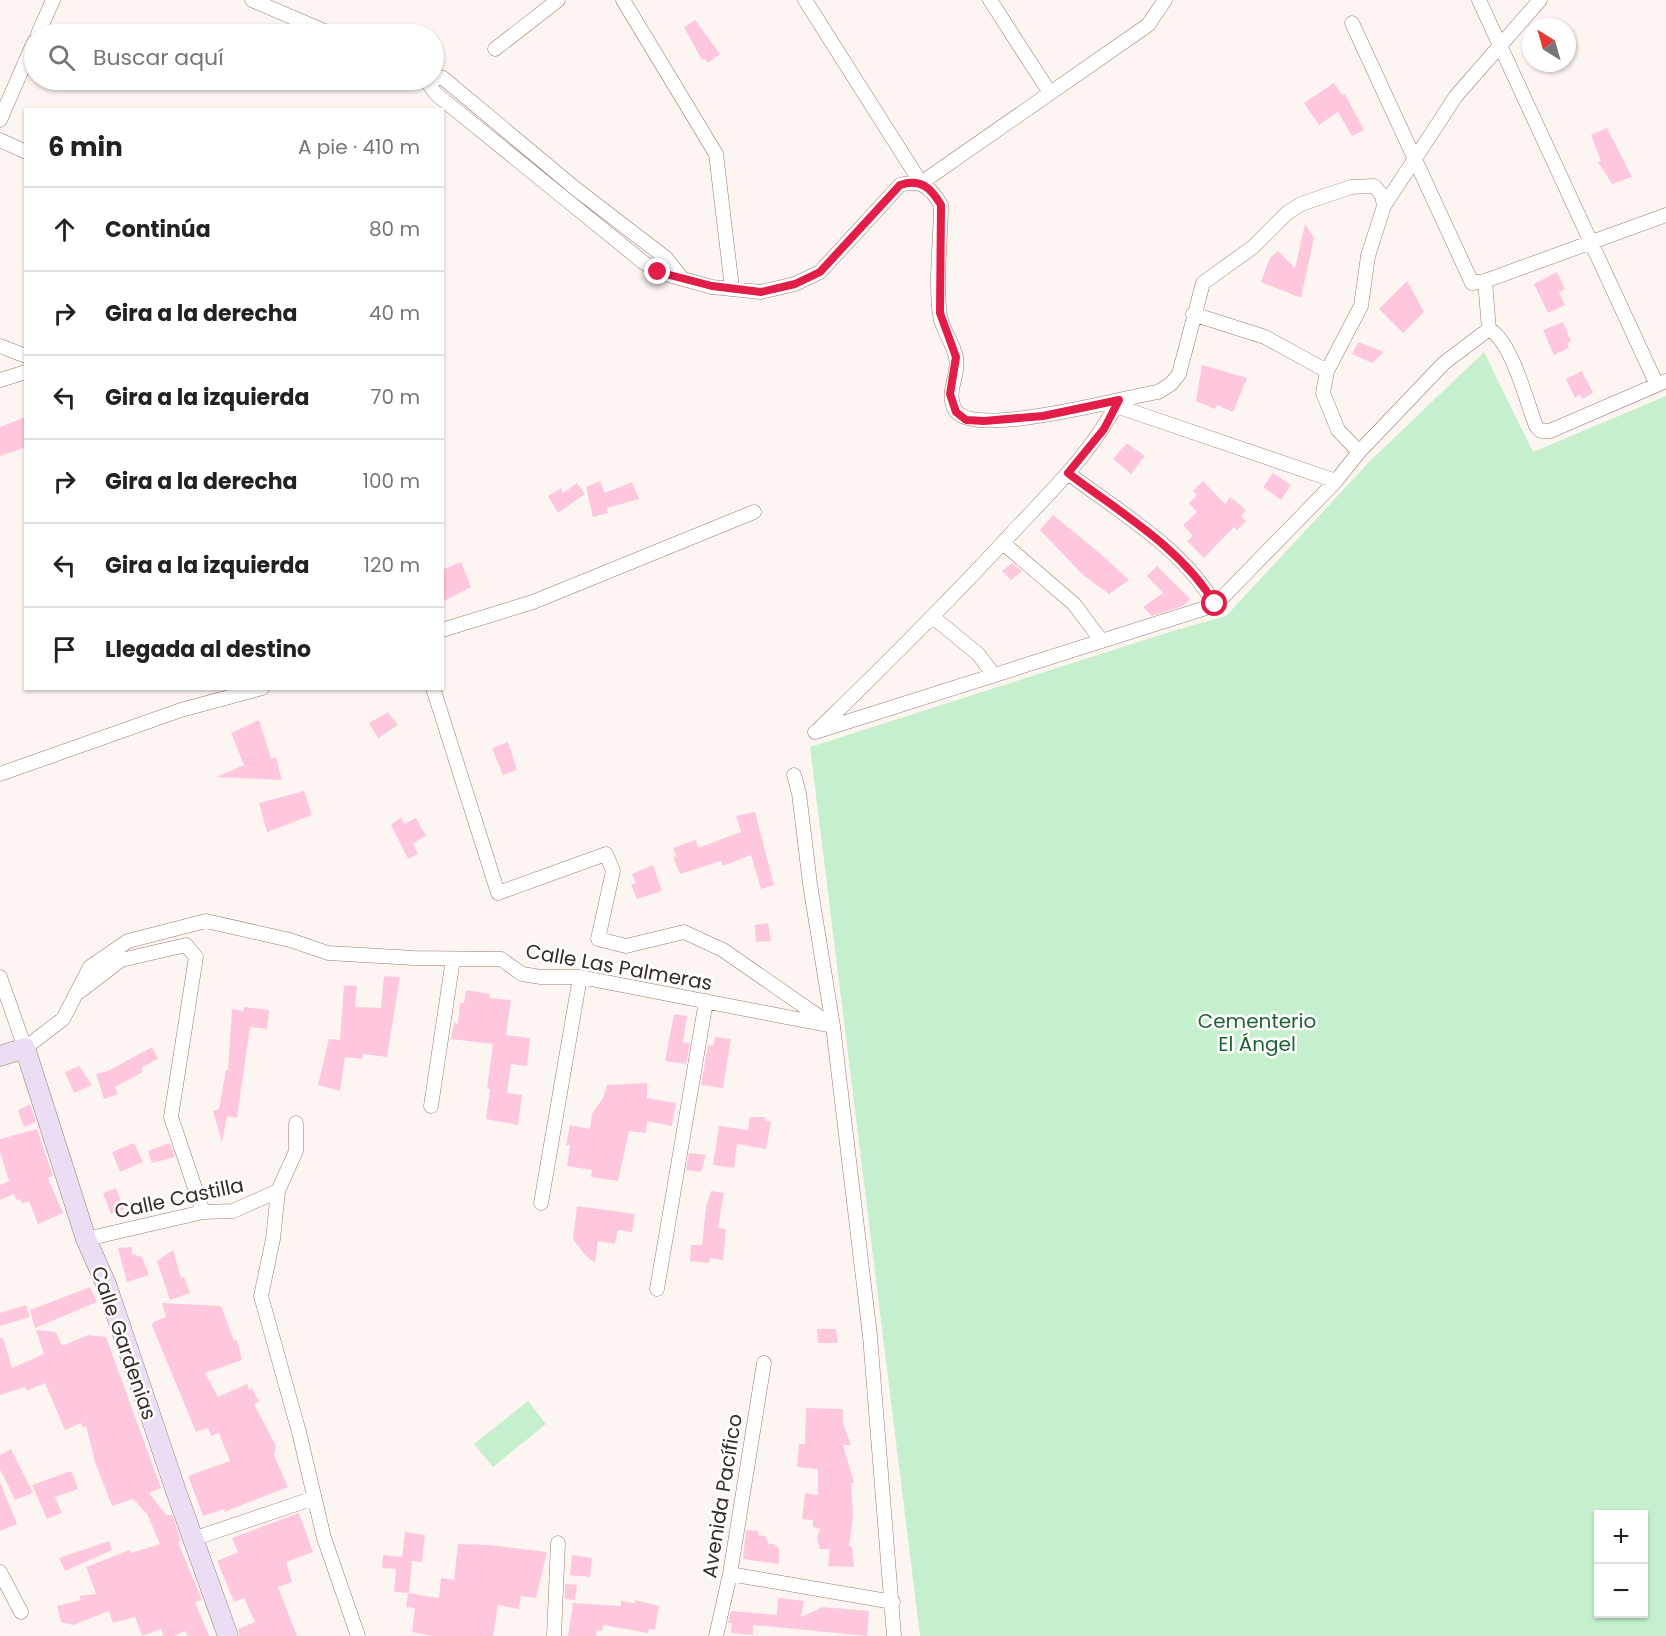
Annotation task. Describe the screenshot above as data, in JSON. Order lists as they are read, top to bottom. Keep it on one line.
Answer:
{"streets":{"street":["Calle Las Palmeras","Calle Castilla","Calle Gardenias","Avenida Pacífico"]},"crossings":[["Calle Las Palmeras","Calle Gardenias"],["Calle Castilla","Calle Gardenias"]],"parks":["Cementerio El Ángel"],"north":"top left","page":{"search":"Buscar aquí","heading":["6 min","A pie · 410 m"],"list":[["Continúa","80 m"],["Gira a la derecha","40 m"],["Gira a la izquierda","70 m"],["Gira a la derecha","100 m"],["Gira a la izquierda","120 m"],"Llegada al destino"],"map_buttons":["+","−"]}}
